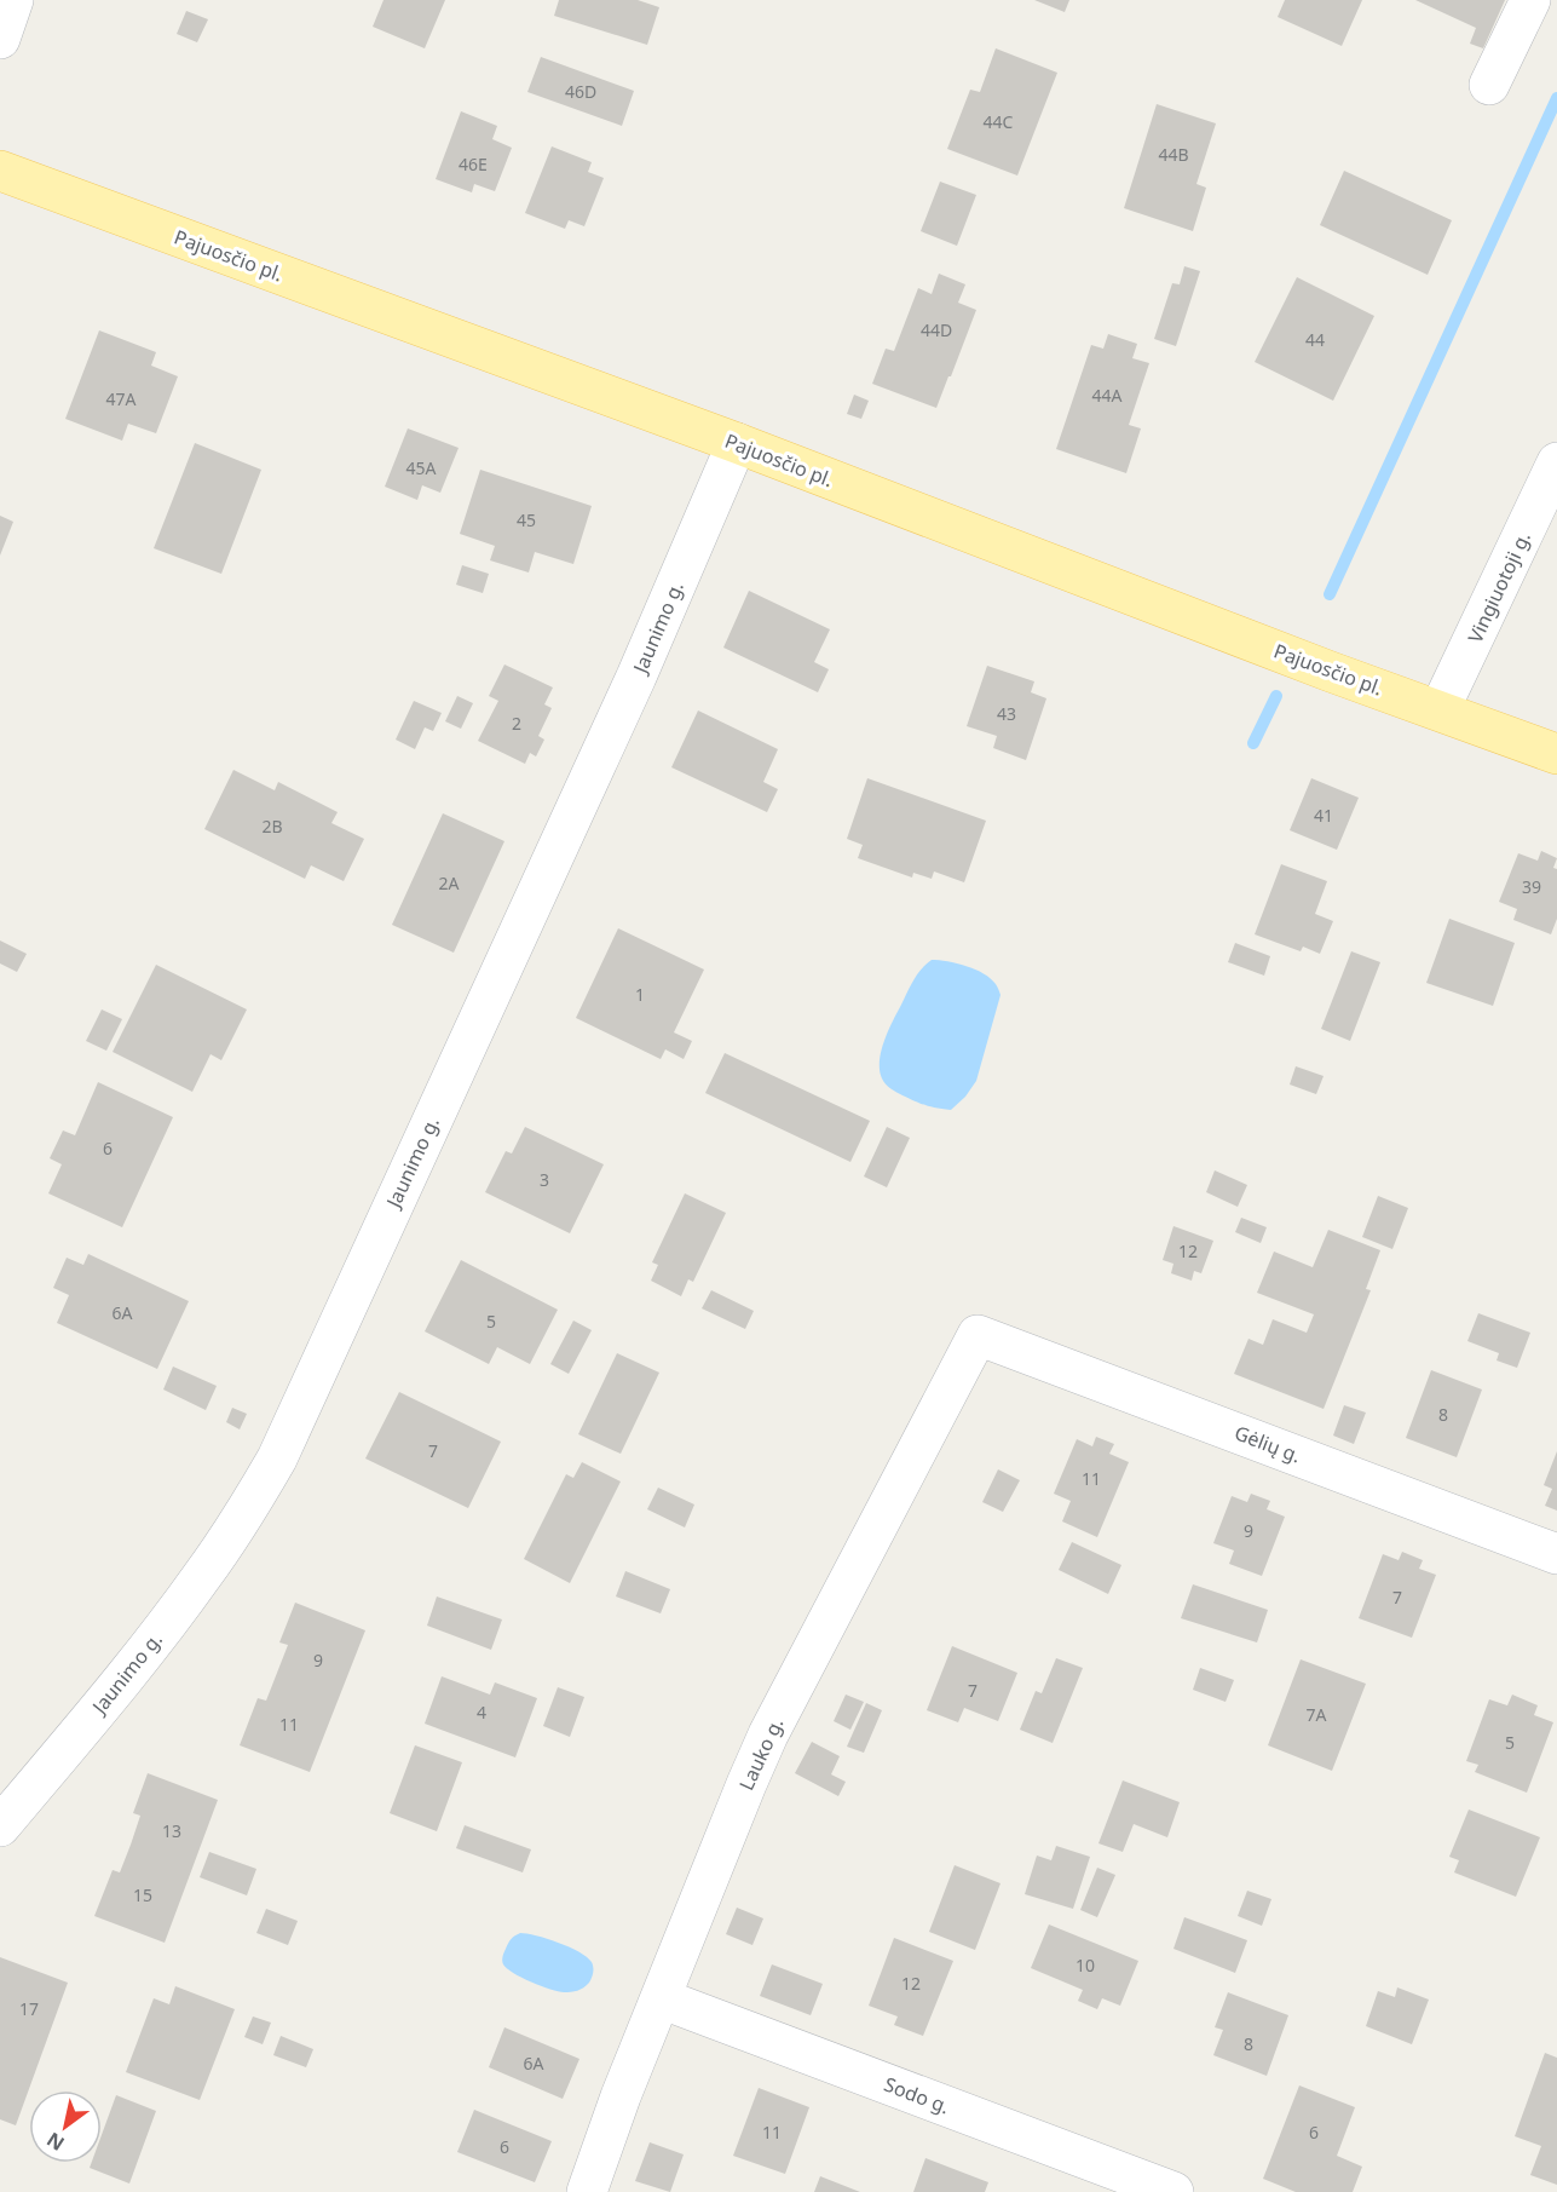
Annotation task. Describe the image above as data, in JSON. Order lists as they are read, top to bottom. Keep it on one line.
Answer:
{"streets":{"main road":["Pajuosčio pl."],"street":["Vingiuotoji g.","Jaunimo g.","Gėlių g.","Lauko g.","Sodo g."]},"crossings":[["Pajuosčio pl.","Vingiuotoji g."],["Pajuosčio pl.","Jaunimo g."],["Gėlių g.","Lauko g."],["Lauko g.","Sodo g."]],"house_numbers":["46D","44C","44B","46E","44D","44","44A","47A","45A","45","43","2","41","2B","2A","39","1","6","3","12","6A","5","8","7","11","9","7","9","7","4","7A","11","5","13","15","10","12","17","8","6A","11","6","6"],"north":"bottom left"}
